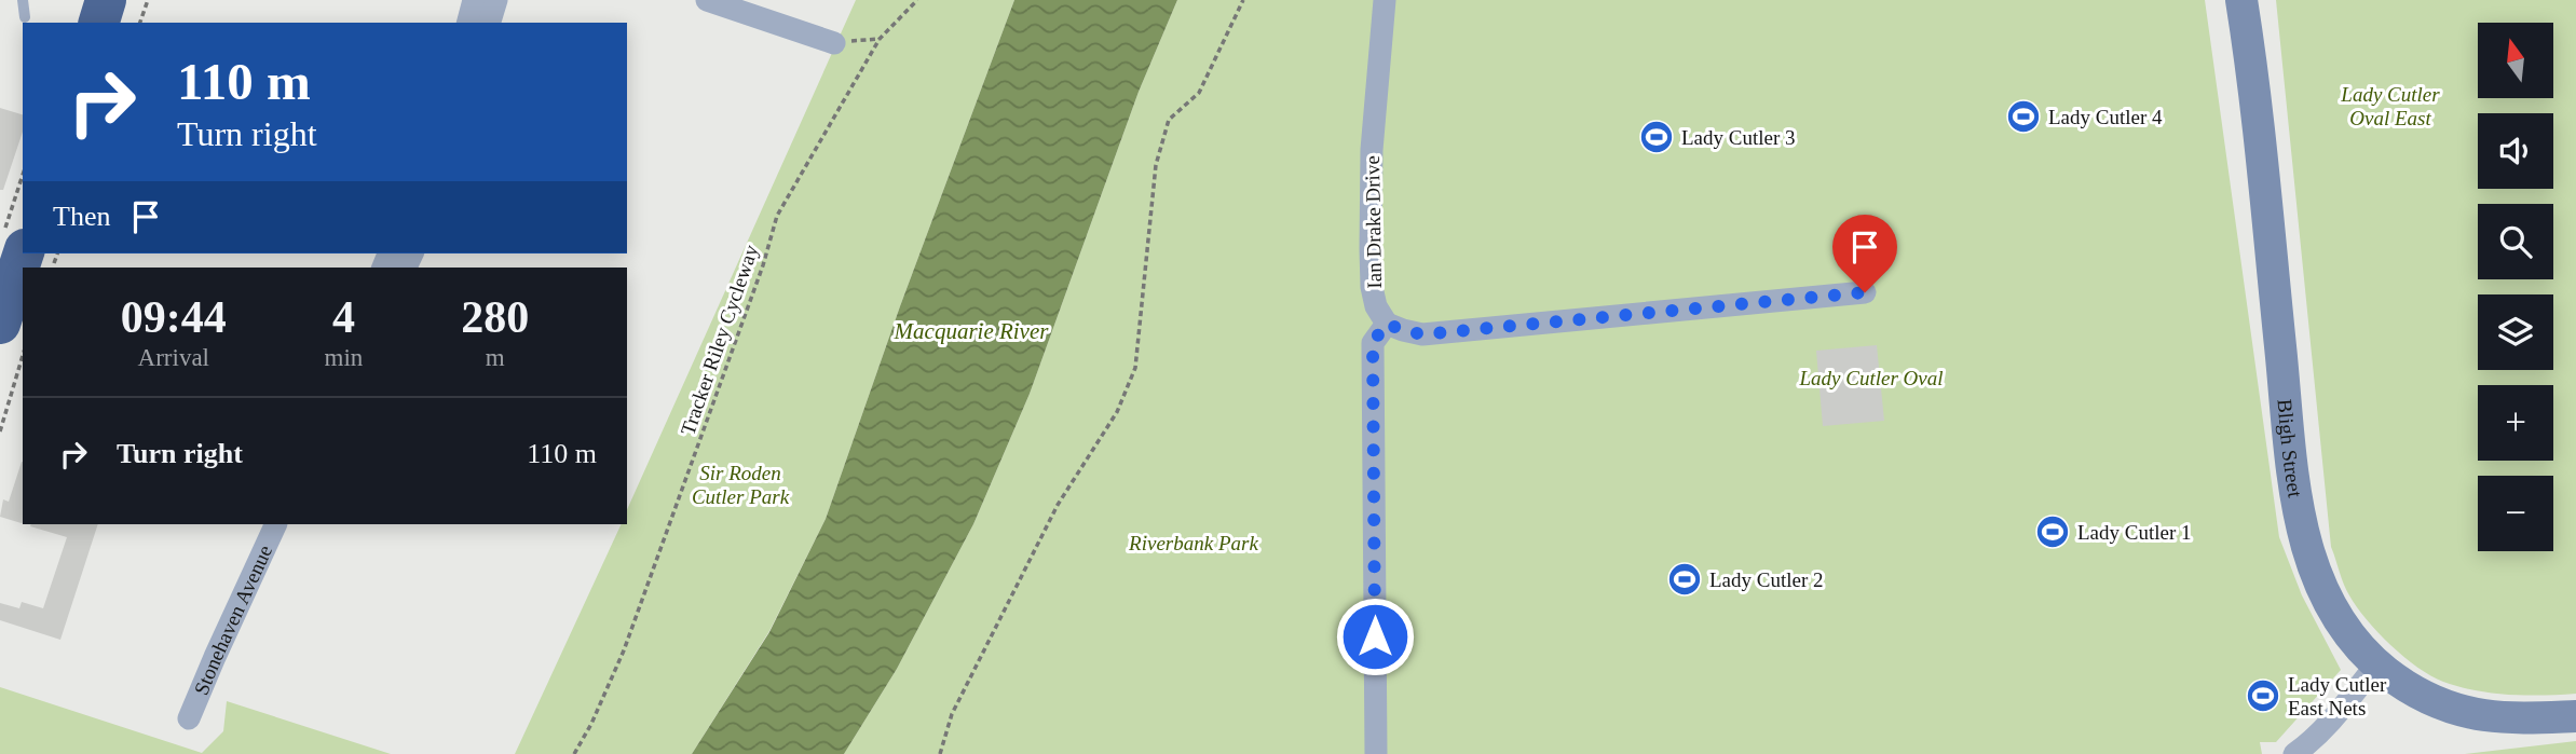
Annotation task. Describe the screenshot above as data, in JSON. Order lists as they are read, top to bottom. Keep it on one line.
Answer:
{"streets":{"street":["Ian Drake Drive","Bligh Street","Stonehaven Avenue"],"path":["Tracker Riley Cycleway"]},"water":["Macquarie River"],"parks":["Lady Cutler Oval East","Lady Cutler Oval","Sir Roden Cutler Park","Riverbank Park"],"places":{"sports":["Lady Cutler 4","Lady Cutler 3","Lady Cutler 1","Lady Cutler 2","Lady Cutler East Nets"]},"north":"top","page":{"map_buttons":["+","−"],"turn":["110 m","Turn right"],"then":"Then","eta":["09:44","Arrival","4","min","280","m"],"list":[{"name":"Turn right","value":"110 m"}]}}
